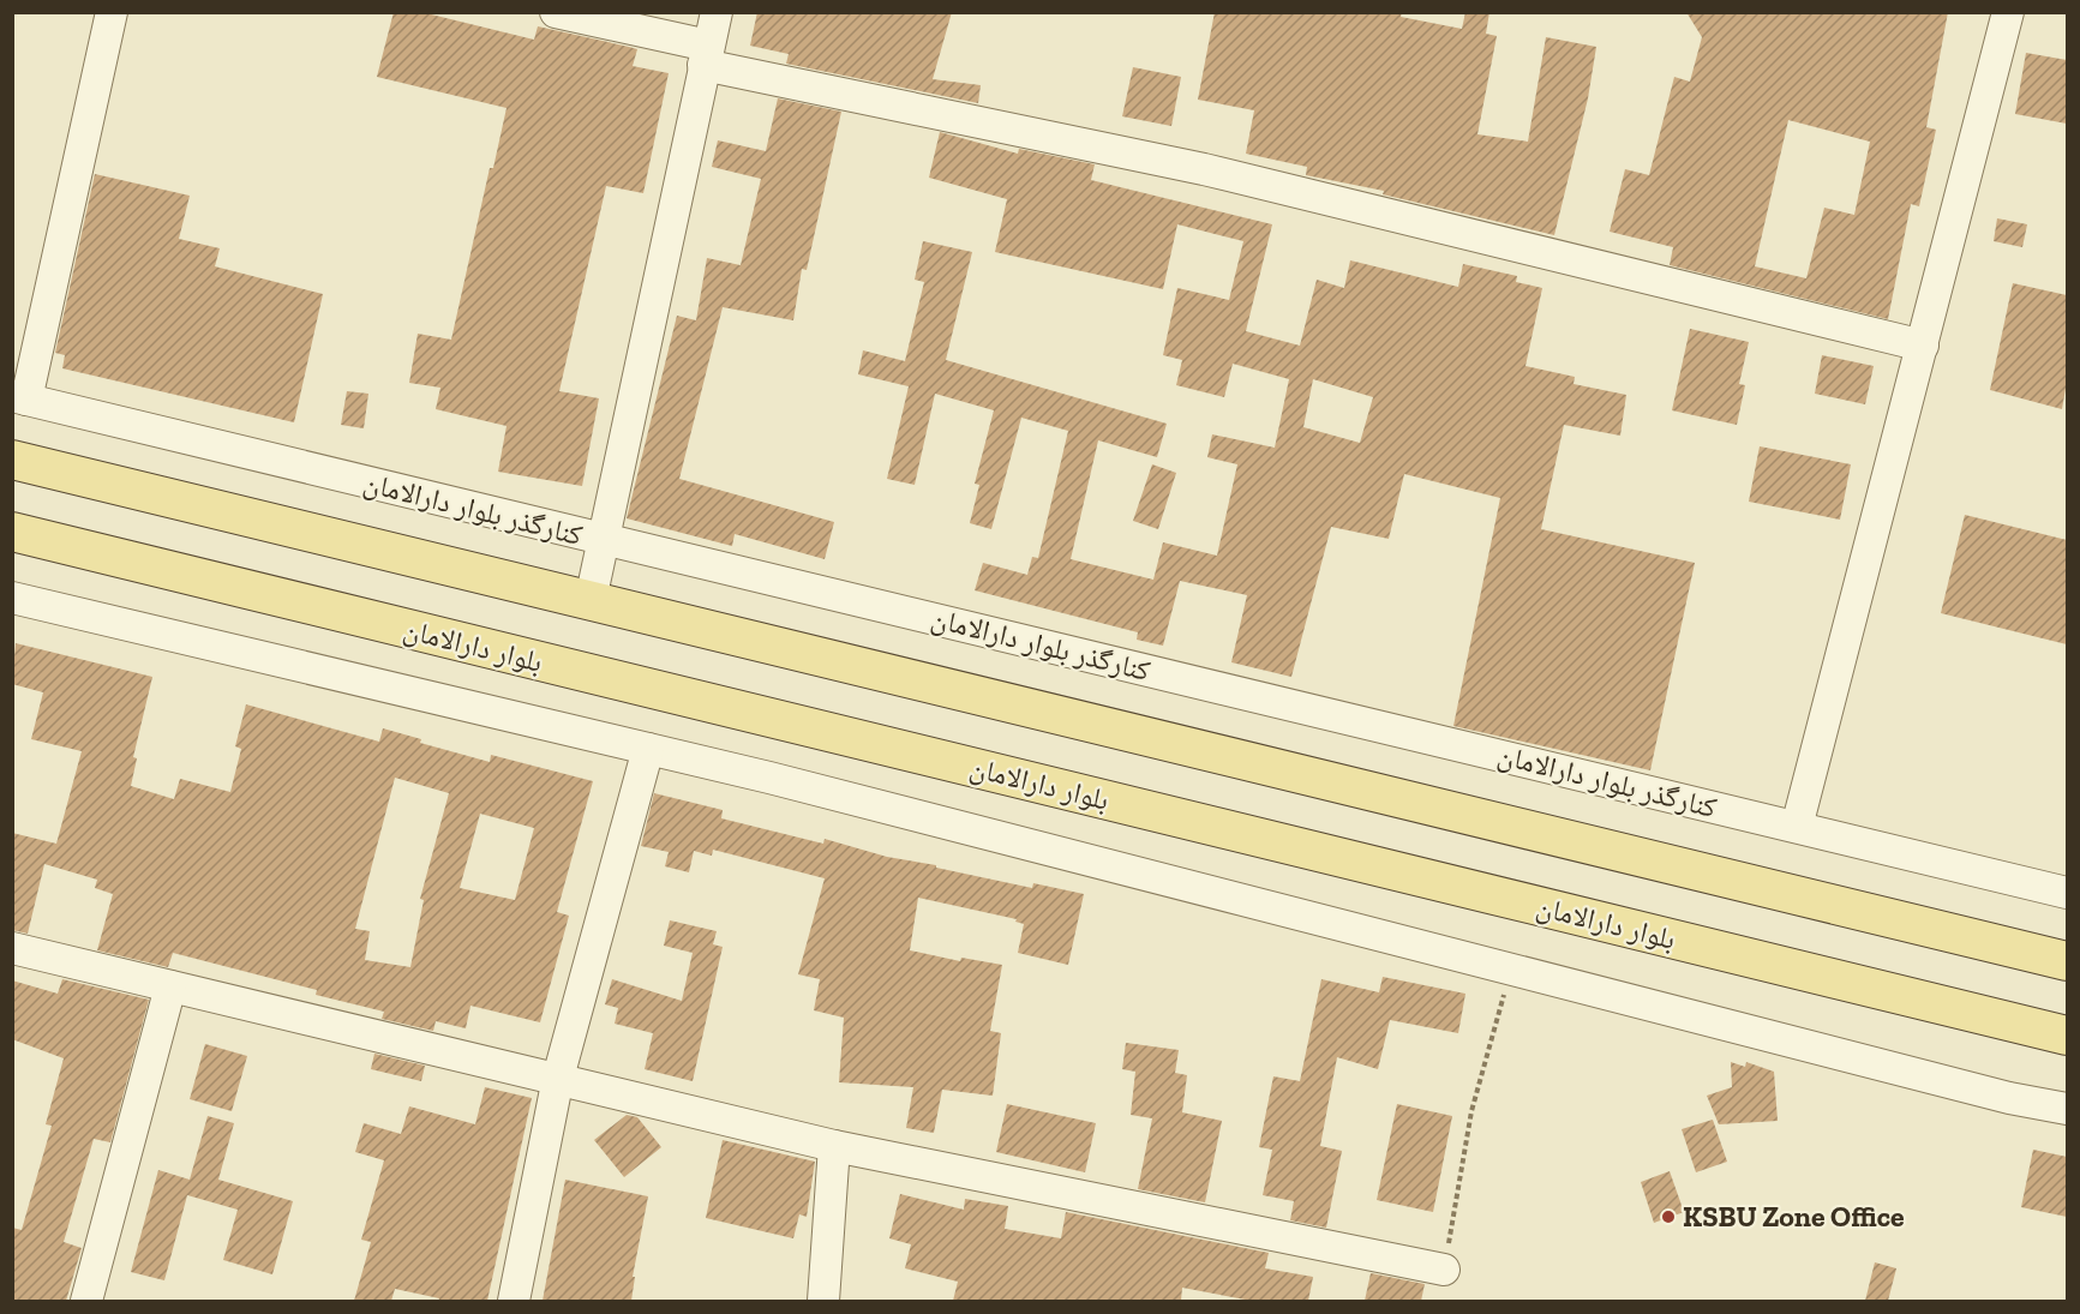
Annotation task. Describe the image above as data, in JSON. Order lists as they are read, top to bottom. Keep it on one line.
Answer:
{"streets":{"main road":["بلوار دارالامان"],"street":["کنارگذر بلوار دارالامان"]},"places":["KSBU Zone Office"]}
